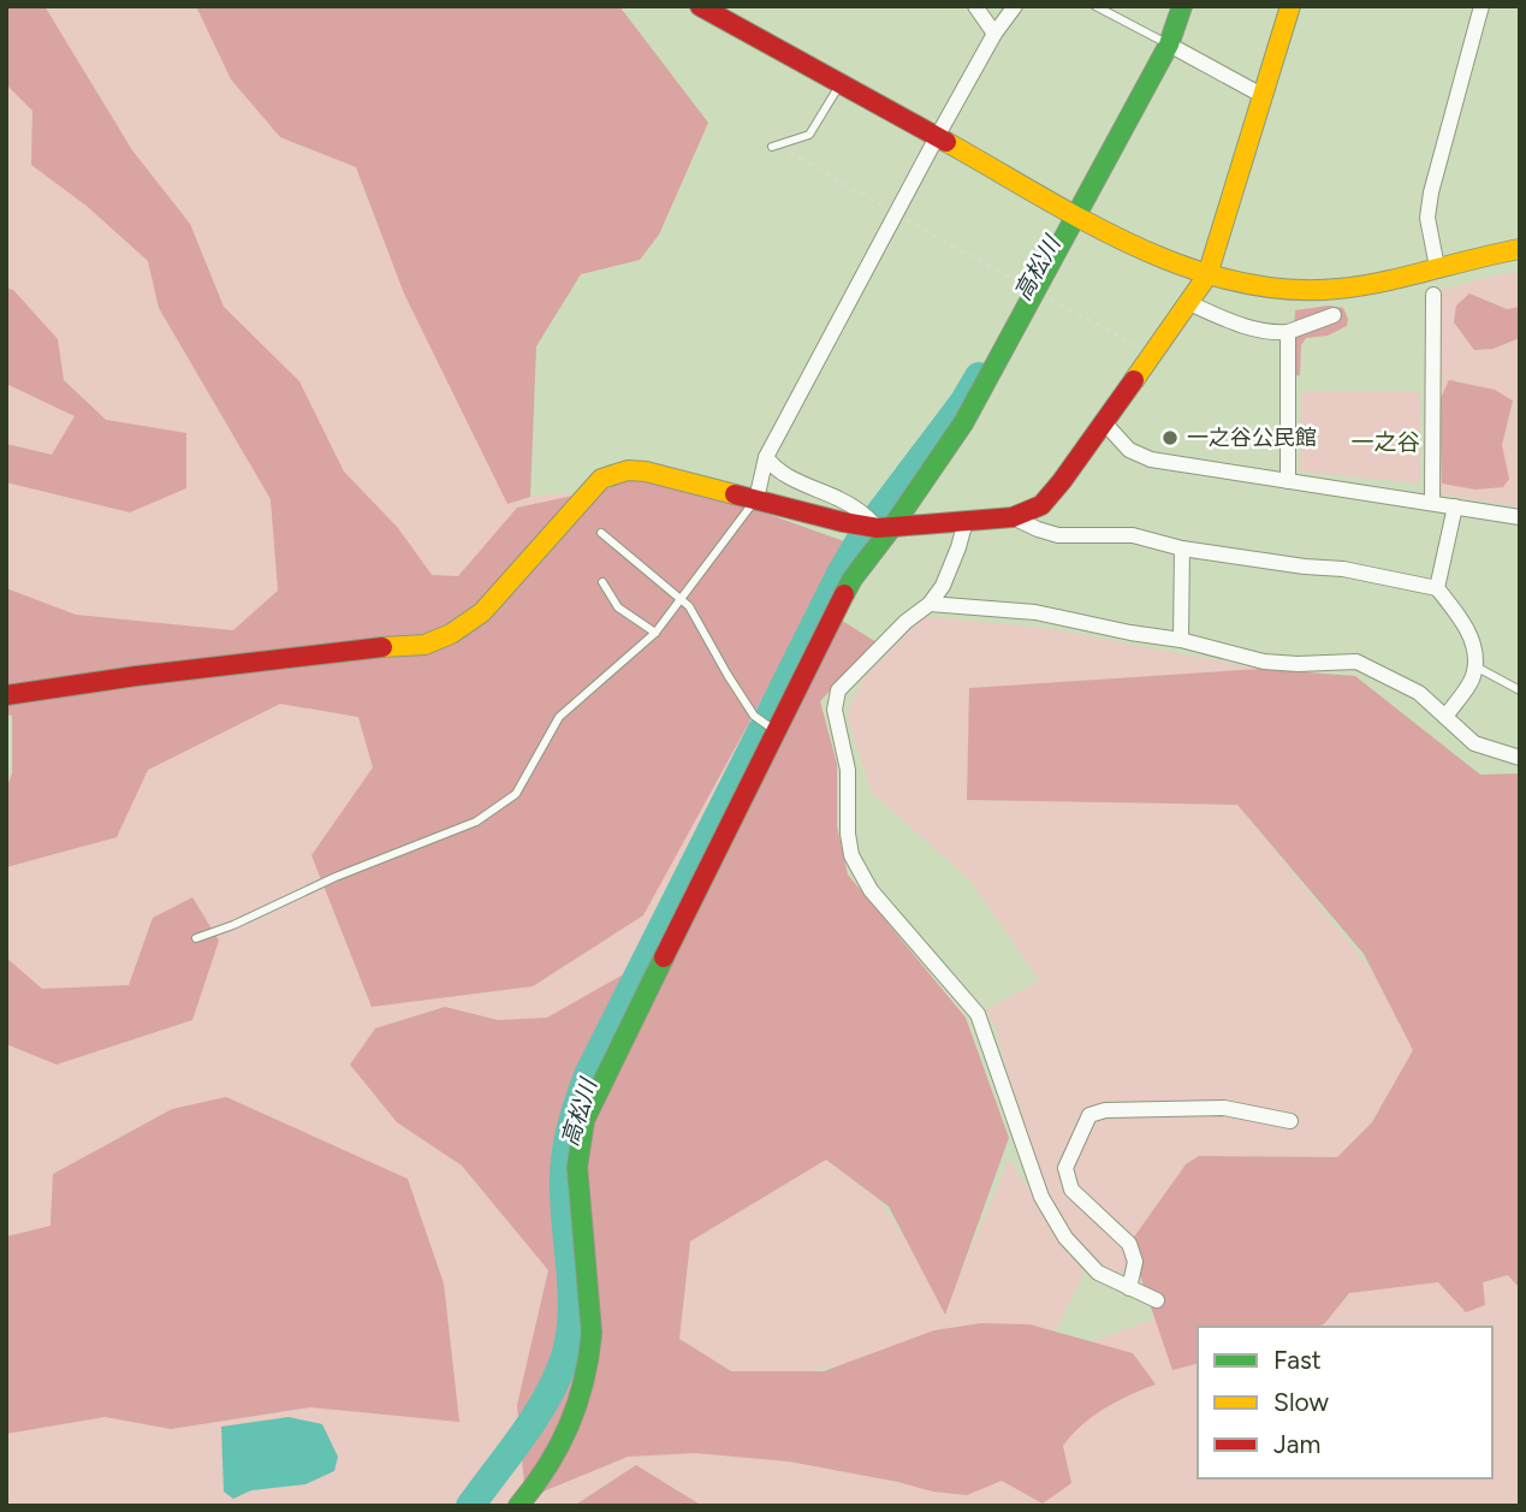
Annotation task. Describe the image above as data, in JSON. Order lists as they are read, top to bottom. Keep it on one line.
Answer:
{"districts":["一之谷"],"water":["高松川"],"places":["一之谷公民館"],"legend":["Fast","Slow","Jam"]}
